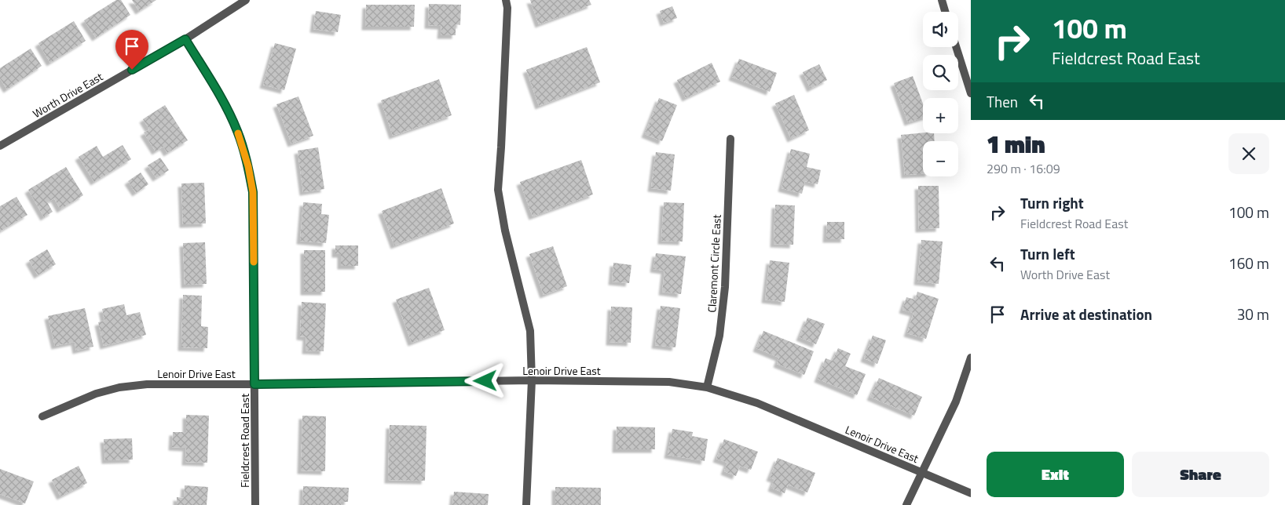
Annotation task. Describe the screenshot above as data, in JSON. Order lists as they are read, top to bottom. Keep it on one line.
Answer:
{"streets":{"street":["Worth Drive East","Claremont Circle East","Lenoir Drive East","Fieldcrest Road East"]},"crossings":[["Worth Drive East","Fieldcrest Road East"],["Claremont Circle East","Lenoir Drive East"],["Lenoir Drive East","Fieldcrest Road East"]],"page":{"turn":["100 m","Fieldcrest Road East"],"map_buttons":["+","−"],"then":"Then","heading":["1 min","290 m · 16:09"],"list":[{"name":"Turn right","note":"Fieldcrest Road East","value":"100 m"},{"name":"Turn left","note":"Worth Drive East","value":"160 m"},{"name":"Arrive at destination","value":"30 m"}],"buttons":["Exit","Share"]}}
